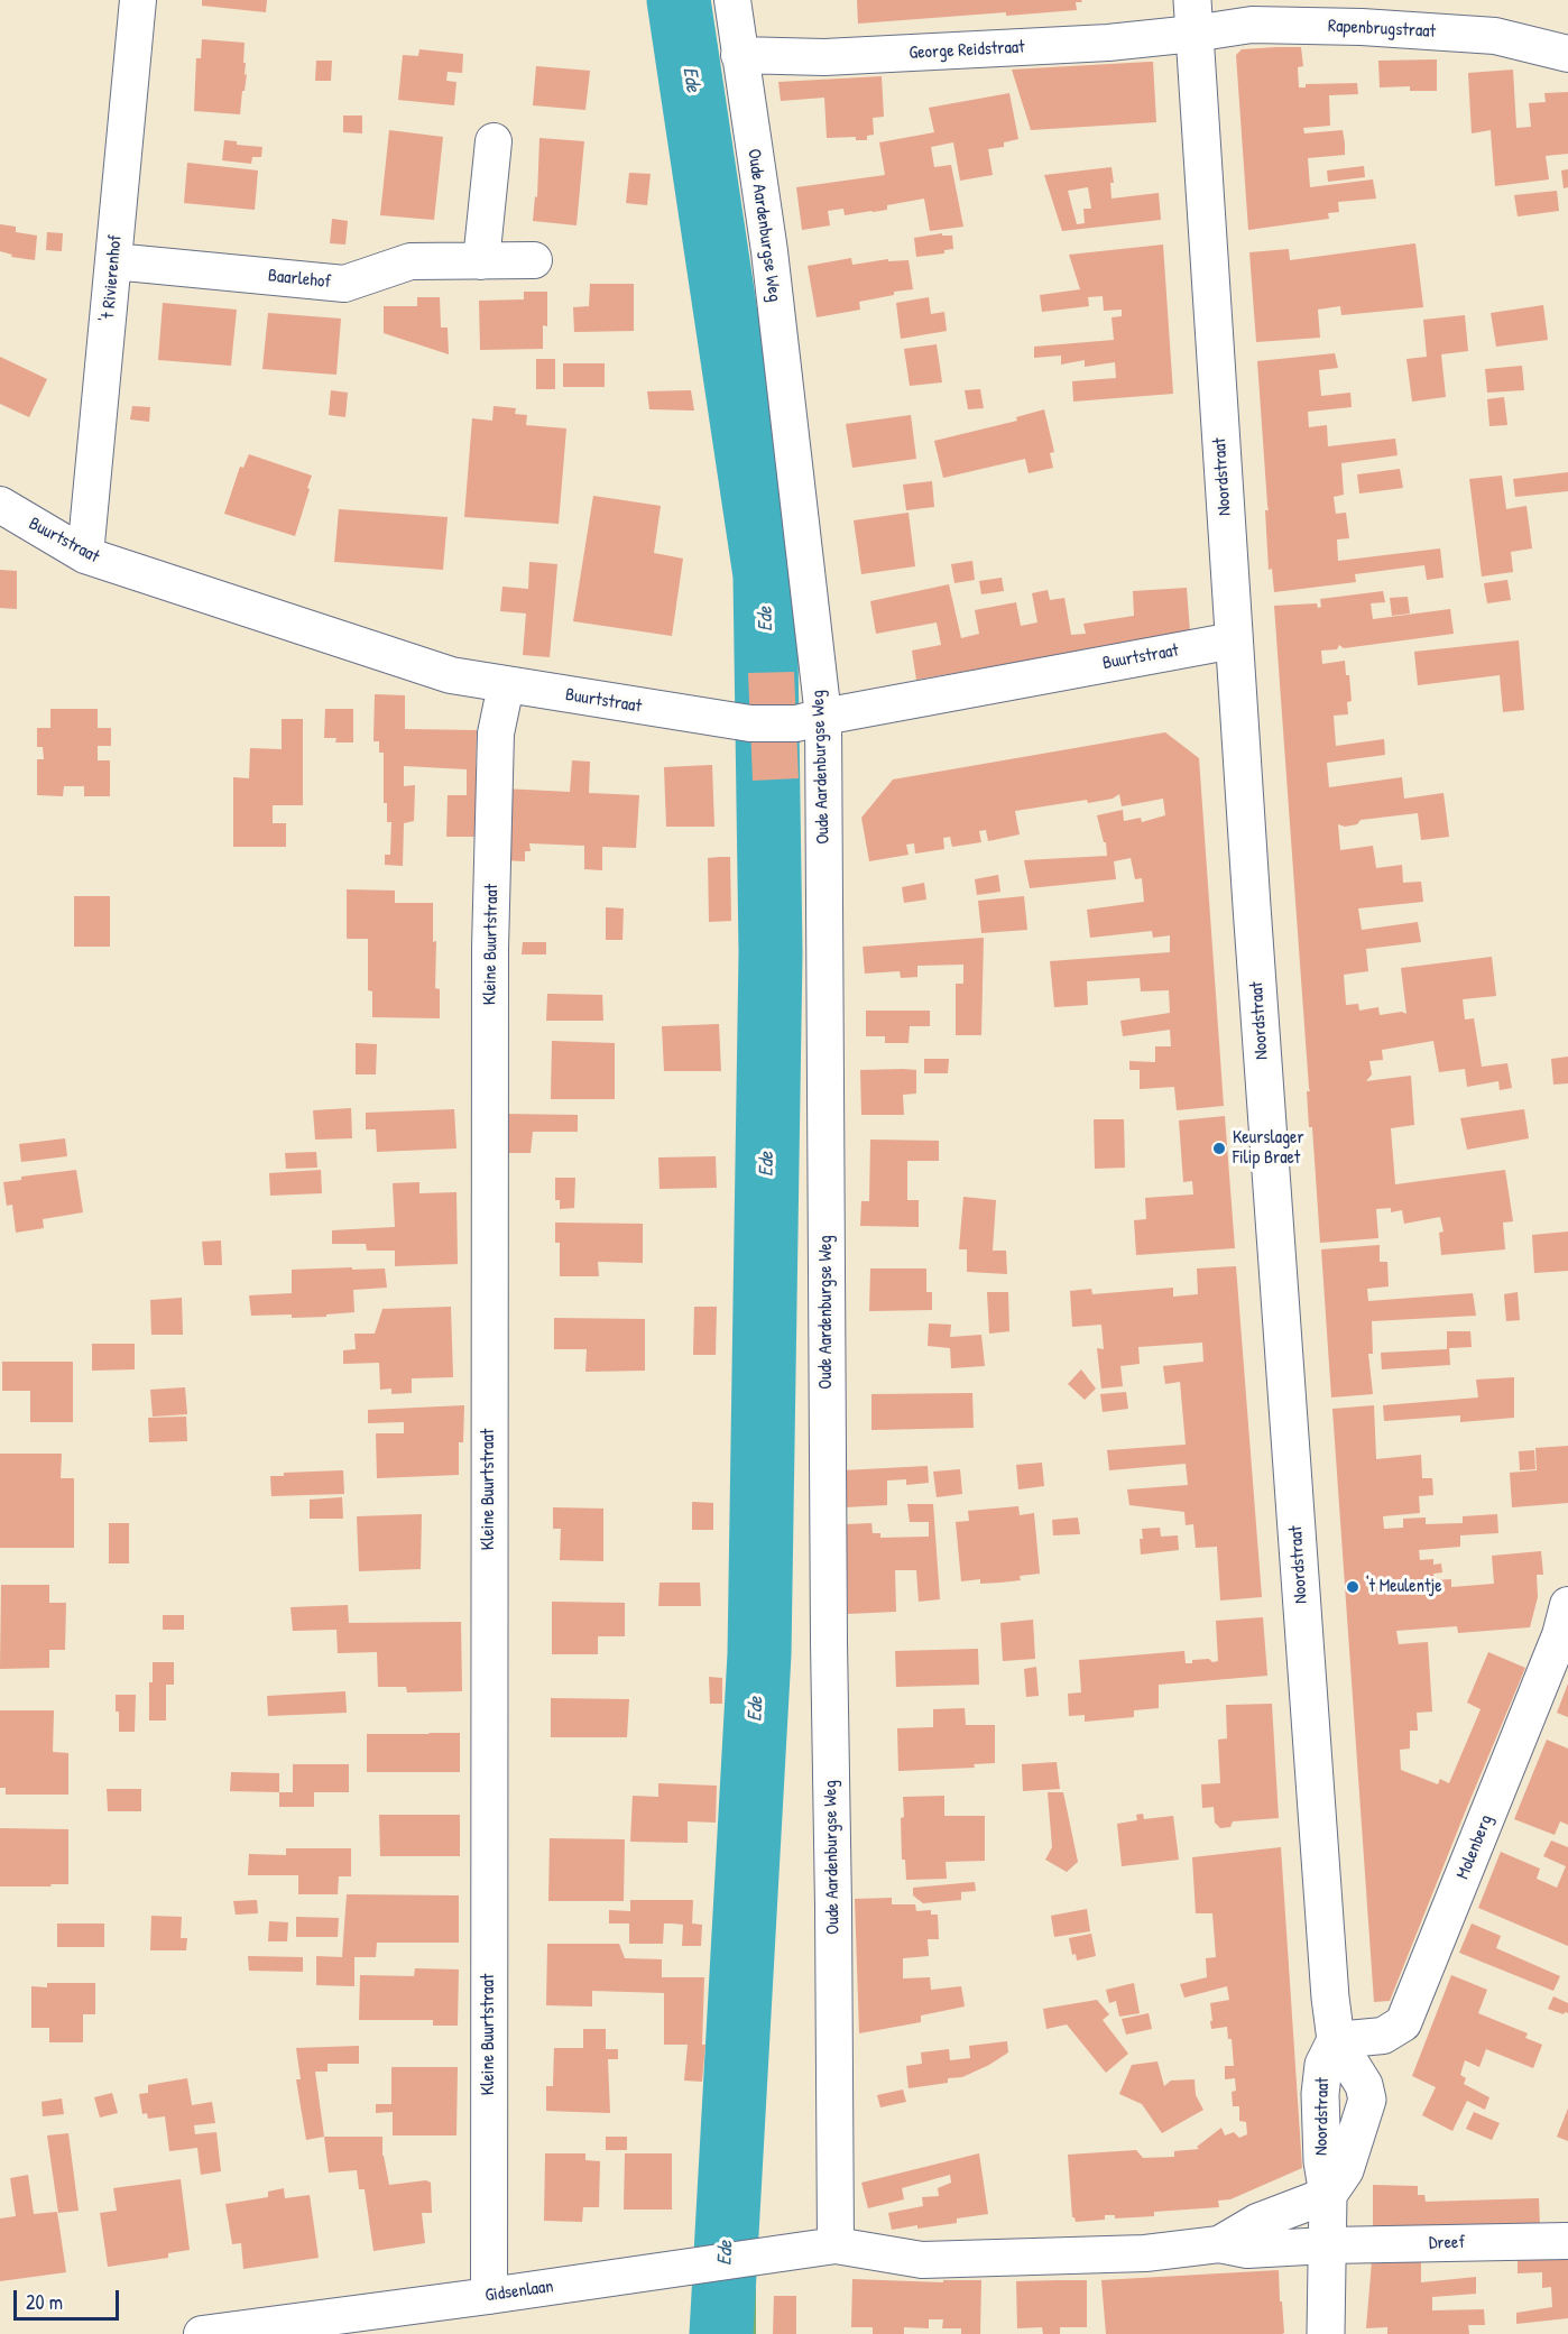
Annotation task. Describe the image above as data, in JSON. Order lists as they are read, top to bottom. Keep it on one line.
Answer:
{"streets":{"street":["Rapenbrugstraat","George Reidstraat","Oude Aardenburgse Weg","'t Rivierenhof","Baarlehof","Noordstraat","Buurtstraat","Kleine Buurtstraat","Molenberg","Dreef","Gidsenlaan"]},"crossings":[["Rapenbrugstraat","George Reidstraat"],["Rapenbrugstraat","Noordstraat"],["George Reidstraat","Oude Aardenburgse Weg"],["George Reidstraat","Noordstraat"],["Oude Aardenburgse Weg","Buurtstraat"],["Oude Aardenburgse Weg","Gidsenlaan"],["'t Rivierenhof","Baarlehof"],["'t Rivierenhof","Buurtstraat"],["Noordstraat","Buurtstraat"],["Noordstraat","Molenberg"],["Buurtstraat","Kleine Buurtstraat"],["Kleine Buurtstraat","Gidsenlaan"]],"water":["Ede"],"places":["Keurslager Filip Braet","'t Meulentje"],"scale_bar":"20 m"}
